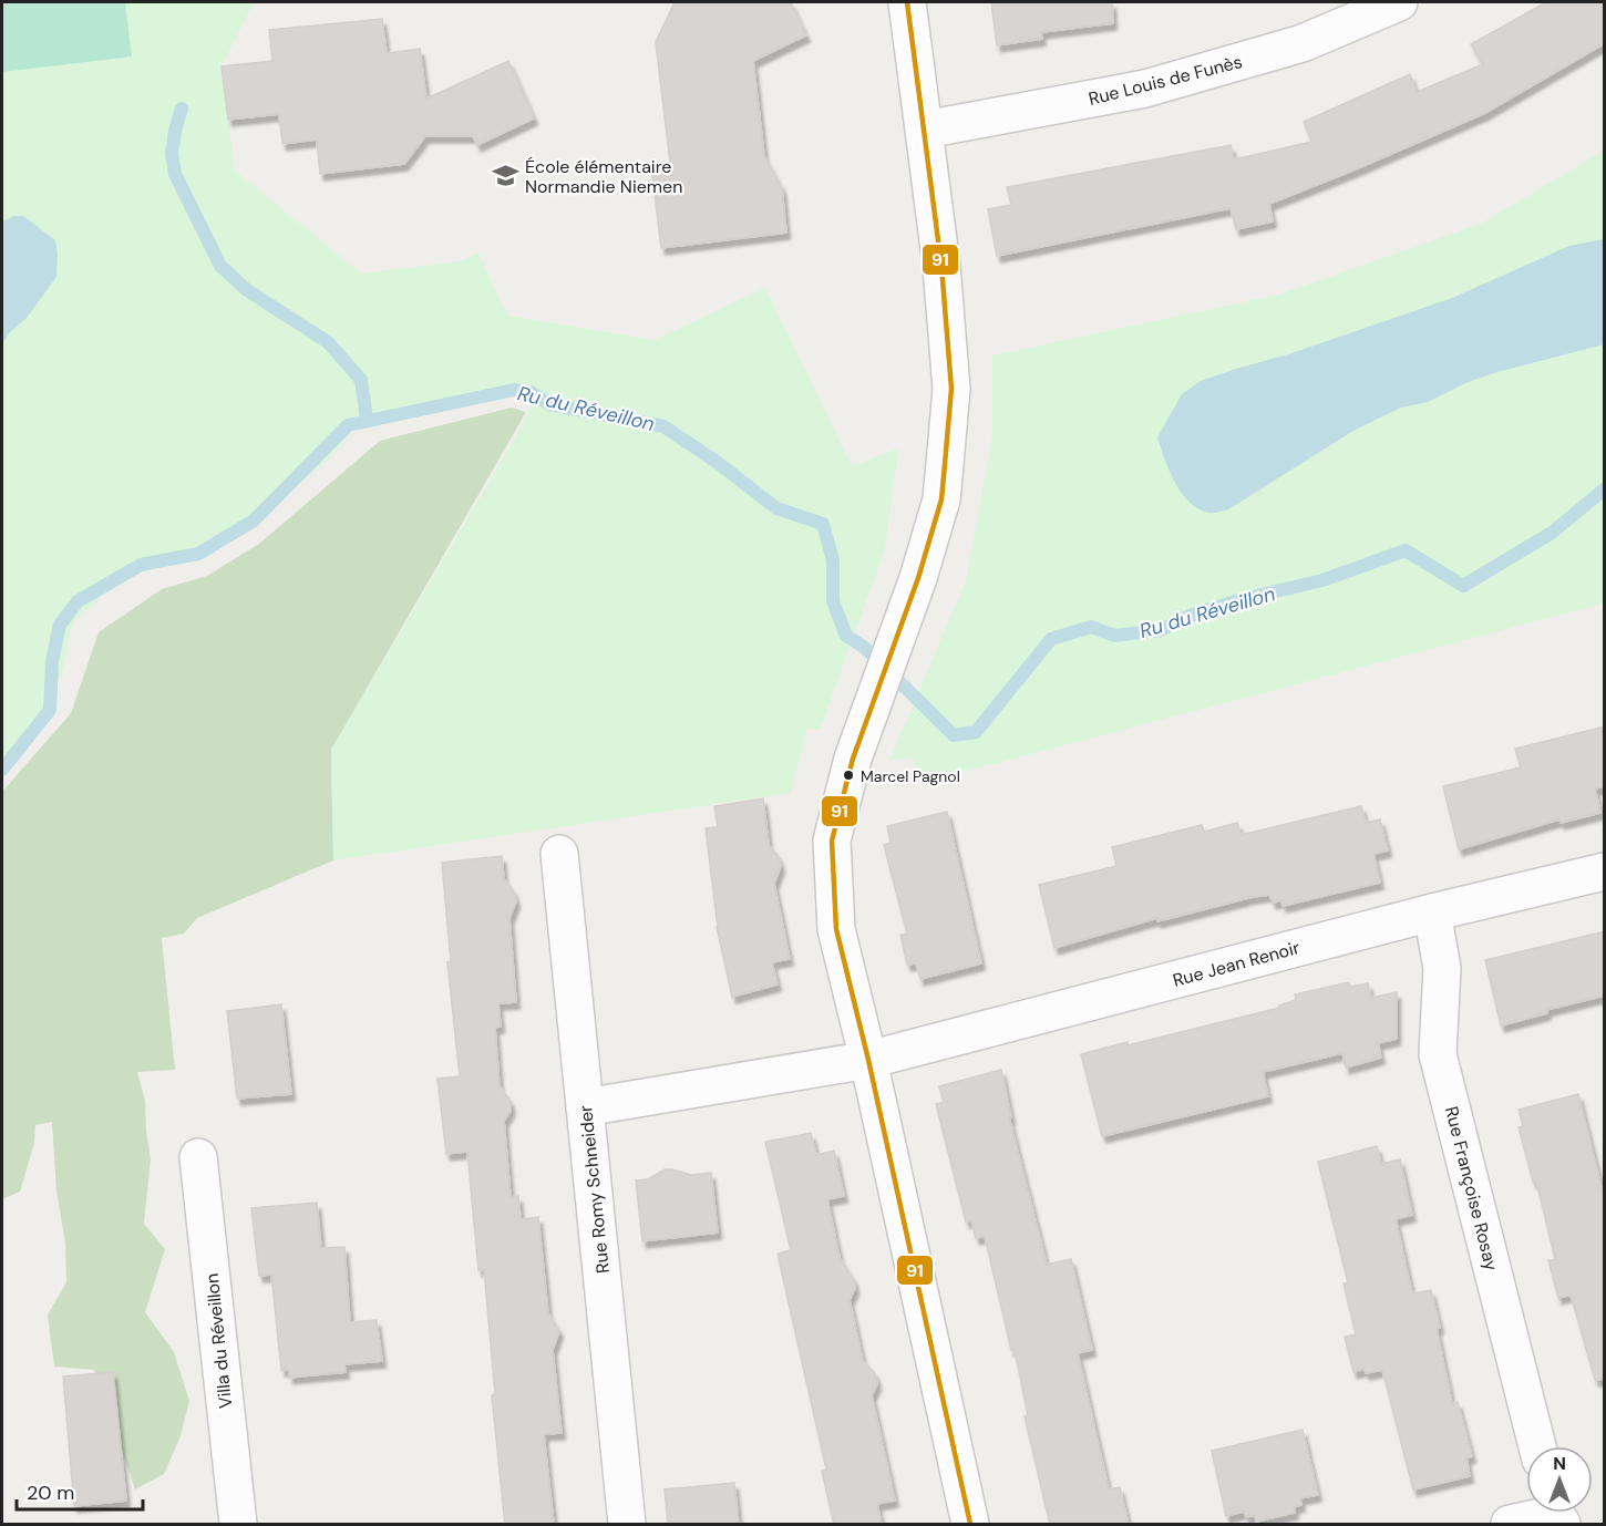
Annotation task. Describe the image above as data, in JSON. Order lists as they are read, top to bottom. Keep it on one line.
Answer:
{"streets":{"street":["Rue Louis de Funès","Rue Jean Renoir","Rue Françoise Rosay","Rue Romy Schneider","Villa du Réveillon"]},"crossings":[["Rue Jean Renoir","Rue Françoise Rosay"],["Rue Jean Renoir","Rue Romy Schneider"]],"water":["Ru du Réveillon"],"places":{"school or university":["École élémentaire Normandie Niemen"],"other":["Marcel Pagnol"]},"lines":["transit line 91"],"scale_bar":"20 m","north":"top"}
